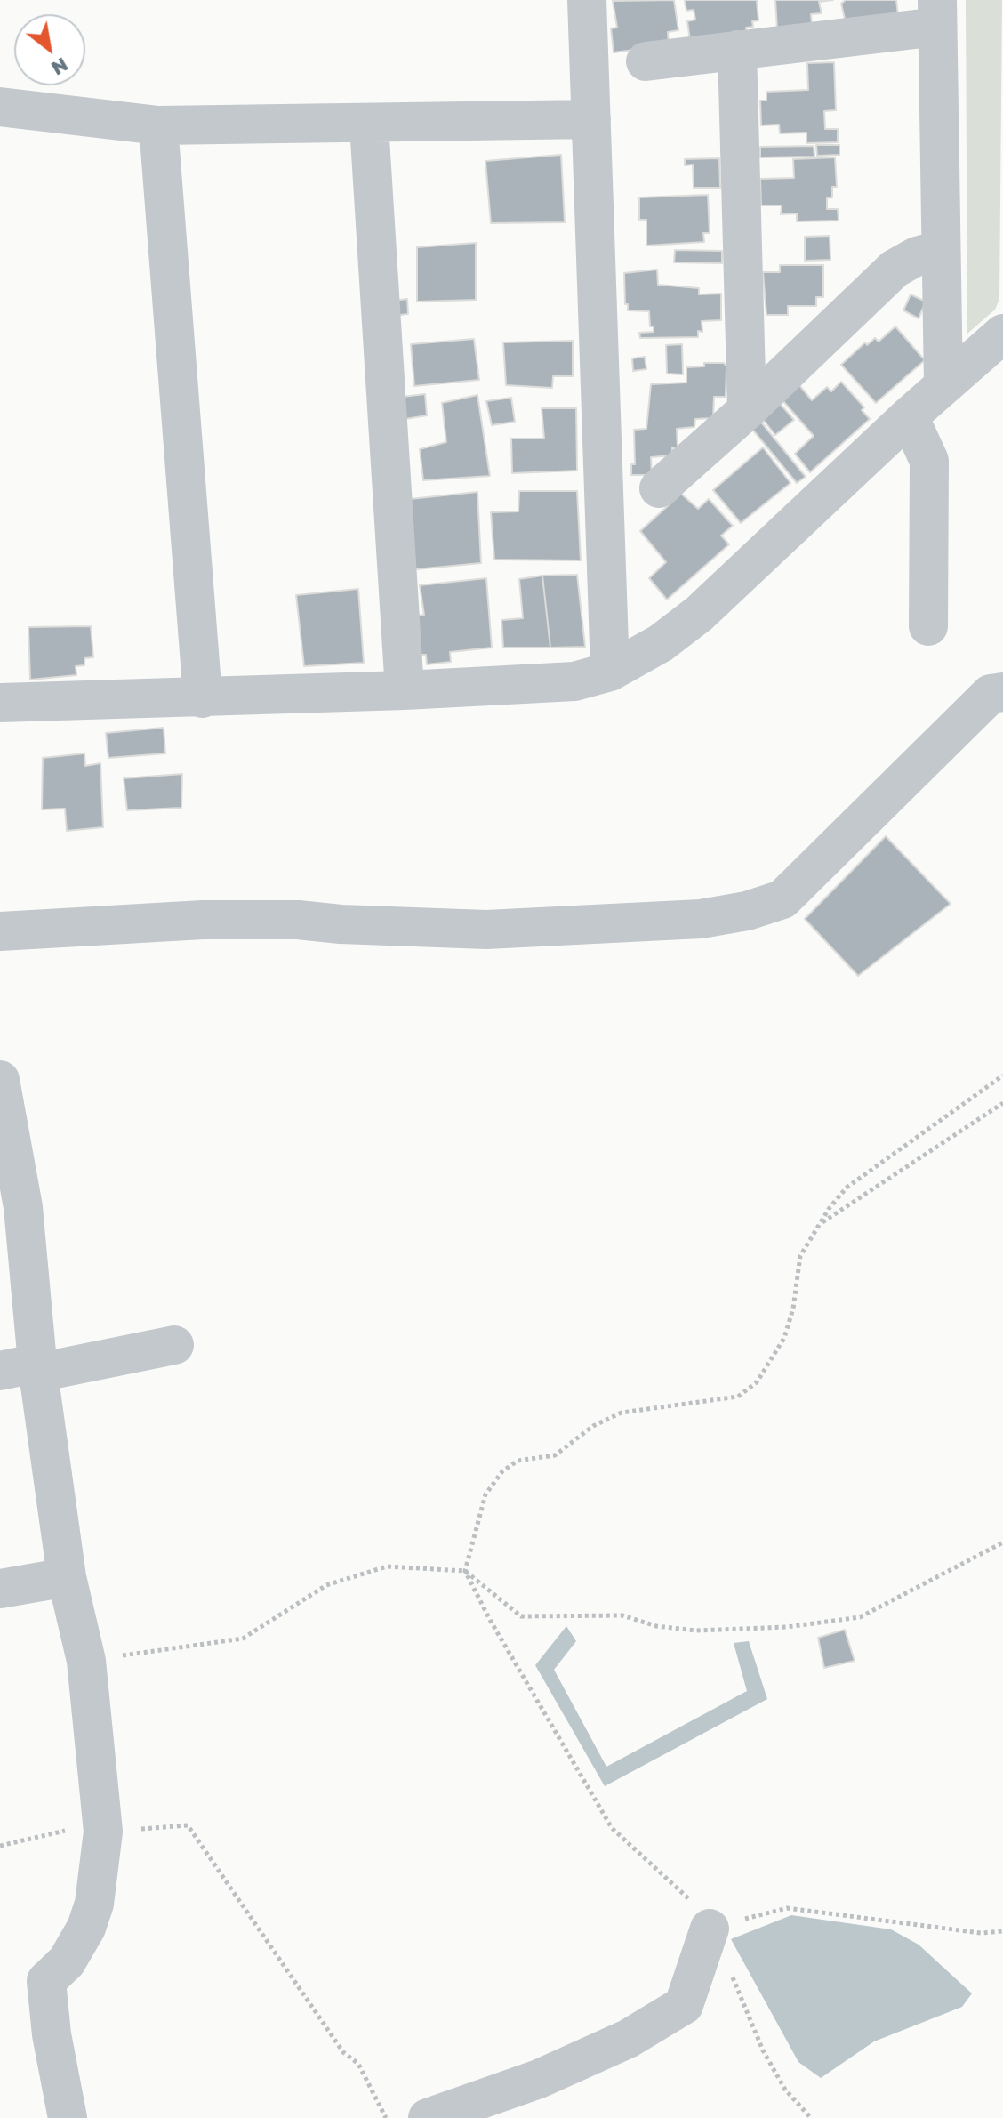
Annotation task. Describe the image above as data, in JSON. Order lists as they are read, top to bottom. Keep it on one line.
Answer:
{"north":"bottom right"}
